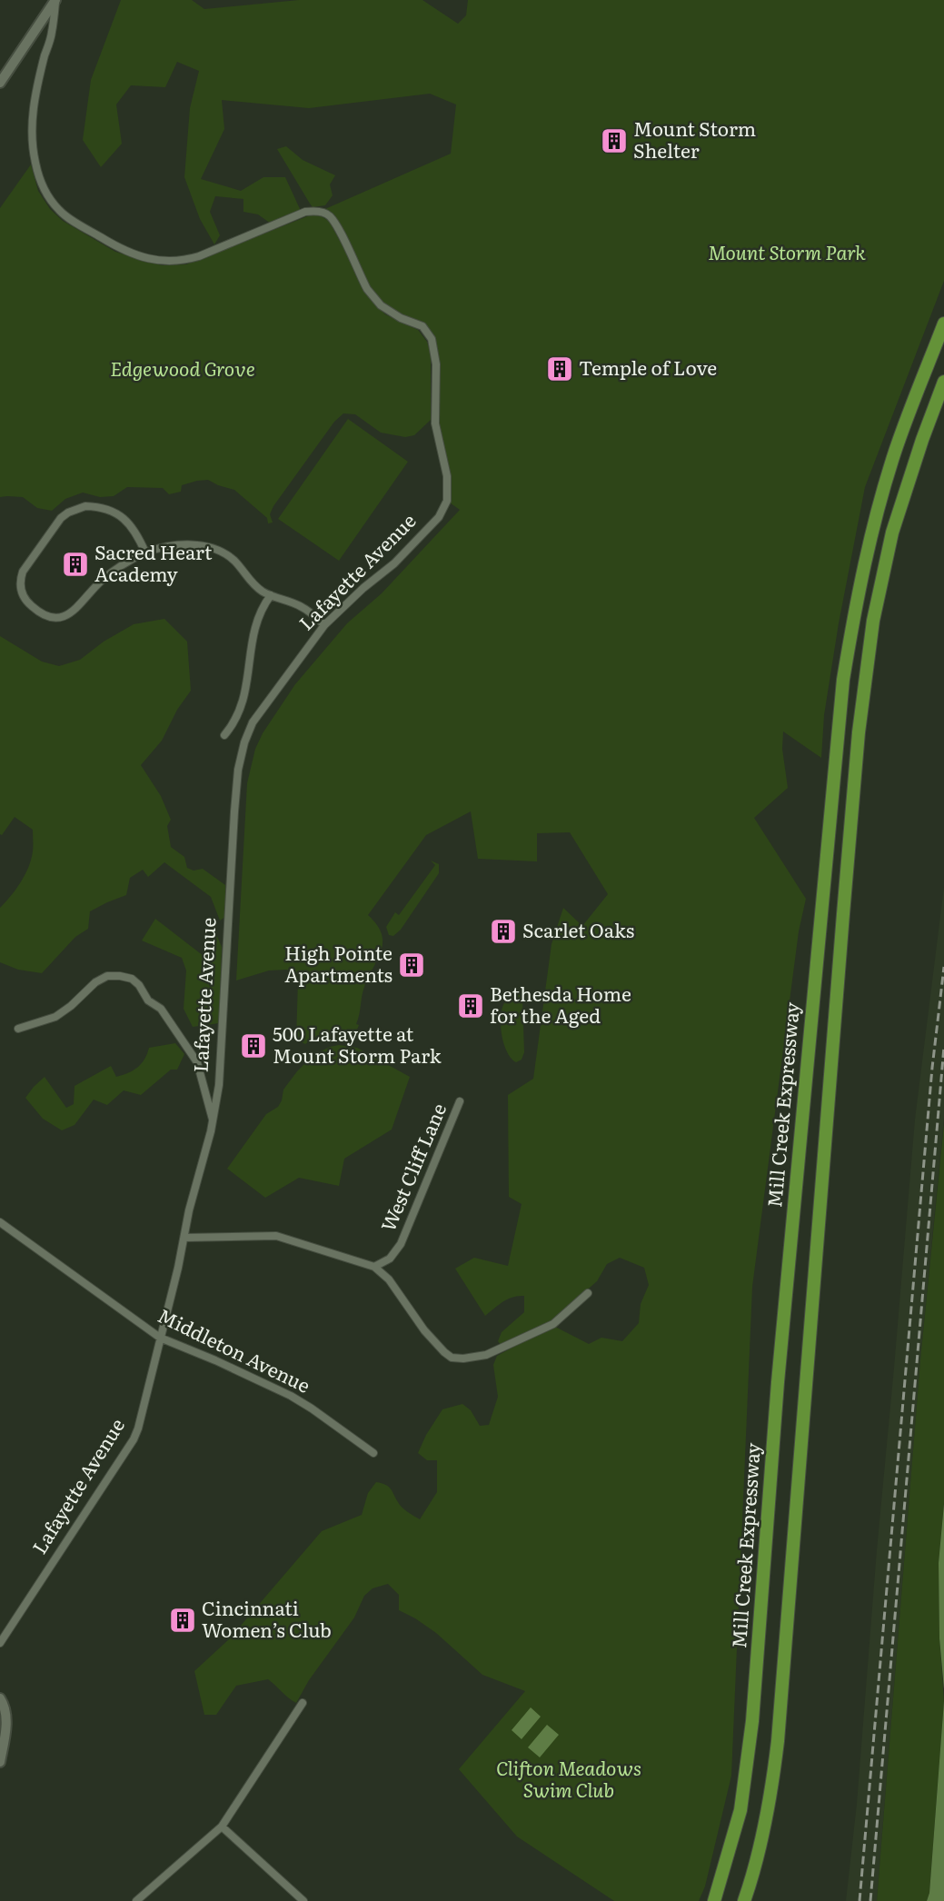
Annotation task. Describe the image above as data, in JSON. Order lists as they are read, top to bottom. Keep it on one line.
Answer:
{"streets":{"highway":["Mill Creek Expressway"],"street":["Lafayette Avenue","West Cliff Lane","Middleton Avenue"]},"crossings":[["Lafayette Avenue","Middleton Avenue"]],"parks":["Mount Storm Park","Edgewood Grove","Clifton Meadows Swim Club"],"places":{"building":["Mount Storm Shelter","Temple of Love","Sacred Heart Academy","Scarlet Oaks","High Pointe Apartments","Bethesda Home for the Aged","500 Lafayette at Mount Storm Park","Cincinnati Women’s Club"]}}
